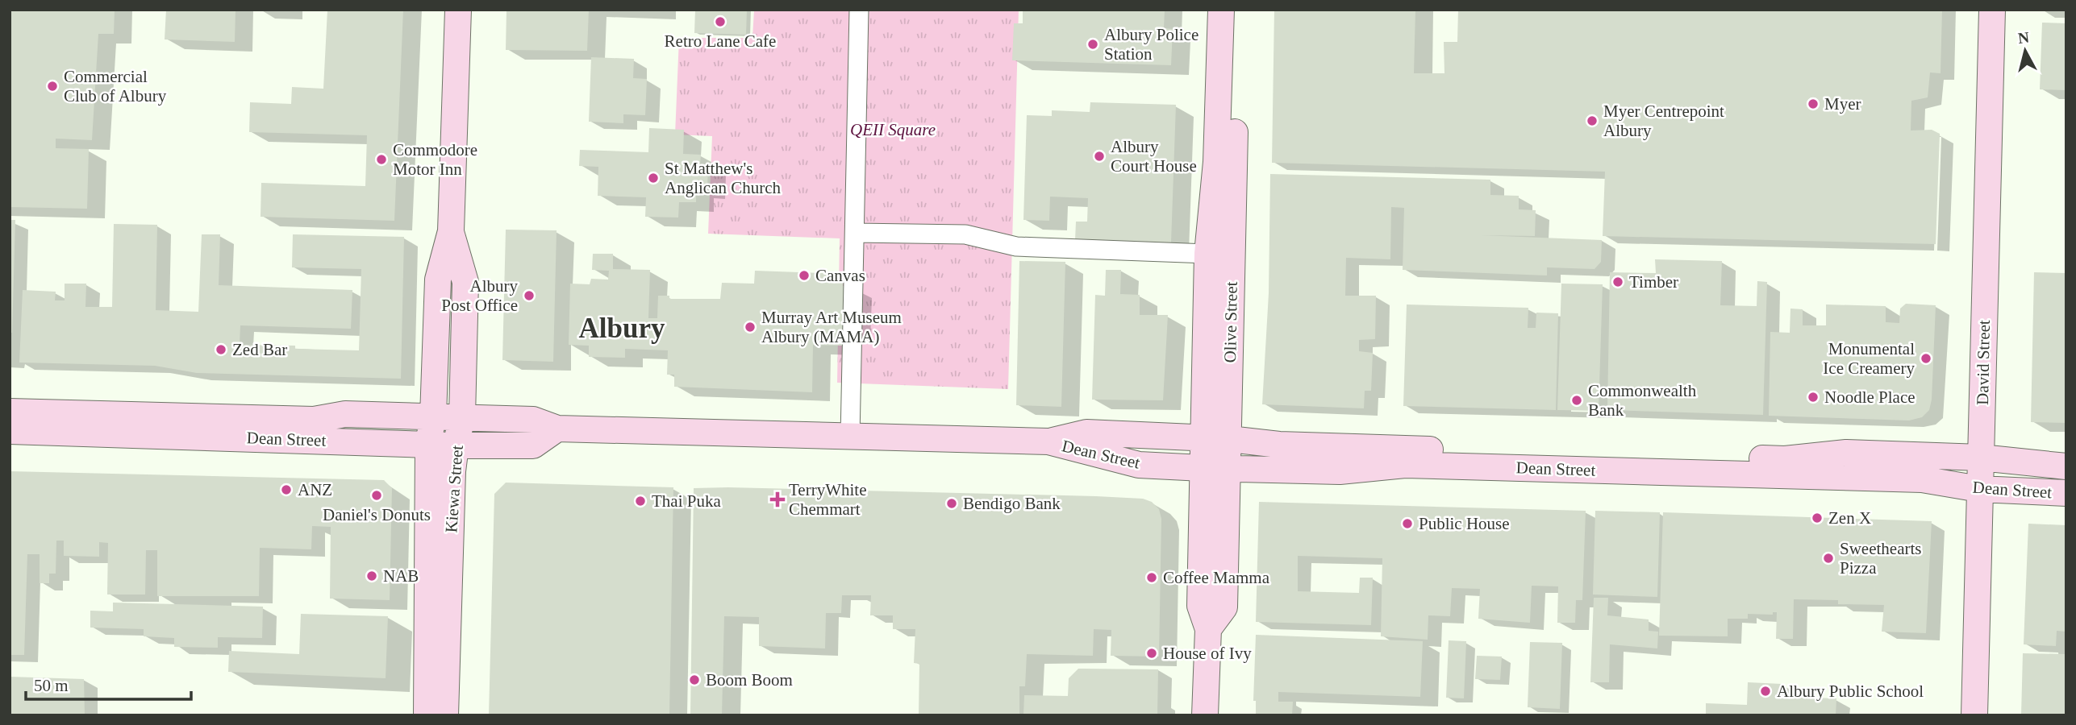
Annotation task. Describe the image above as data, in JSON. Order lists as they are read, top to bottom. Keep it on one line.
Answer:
{"streets":{"main road":["Olive Street","David Street","Dean Street","Kiewa Street"]},"crossings":[["Olive Street","Dean Street"],["David Street","Dean Street"],["Dean Street","Kiewa Street"]],"districts":["Albury"],"parks":["QEII Square"],"places":{"other":["Retro Lane Cafe","Albury Police Station","Commercial Club of Albury","Myer","Myer Centrepoint Albury","Albury Court House","Commodore Motor Inn","St Matthew's Anglican Church","Canvas","Timber","Albury Post Office","Murray Art Museum Albury (MAMA)","Zed Bar","Monumental Ice Creamery","Noodle Place","Commonwealth Bank","ANZ","Daniel's Donuts","Thai Puka","Bendigo Bank","Zen X","Public House","Sweethearts Pizza","NAB","Coffee Mamma","House of Ivy","Boom Boom","Albury Public School"],"health":["TerryWhite Chemmart"]},"scale_bar":"50 m","north":"top"}
